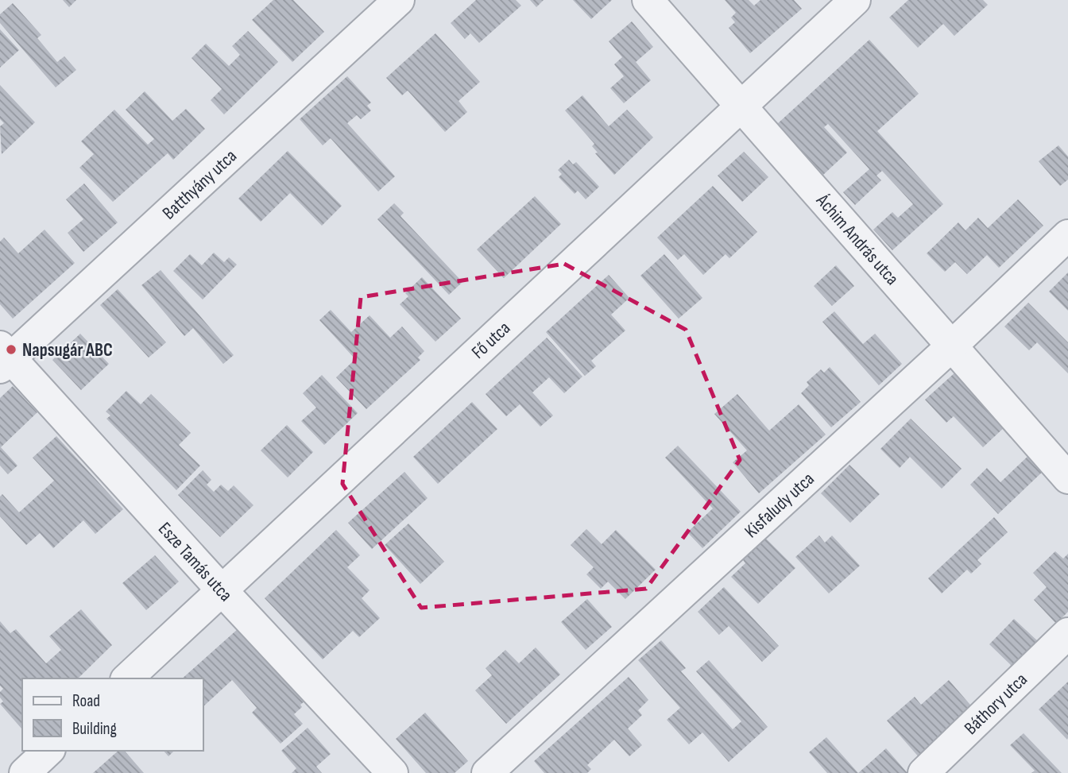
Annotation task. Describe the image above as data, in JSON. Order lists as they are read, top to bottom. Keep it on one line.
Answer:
{"streets":{"street":["Batthyány utca","Áchim András utca","Fő utca","Kisfaludy utca","Esze Tamás utca","Báthory utca"]},"crossings":[["Batthyány utca","Esze Tamás utca"],["Áchim András utca","Fő utca"],["Áchim András utca","Kisfaludy utca"],["Fő utca","Esze Tamás utca"]],"places":["Napsugár ABC"],"legend":["Road","Building"]}
